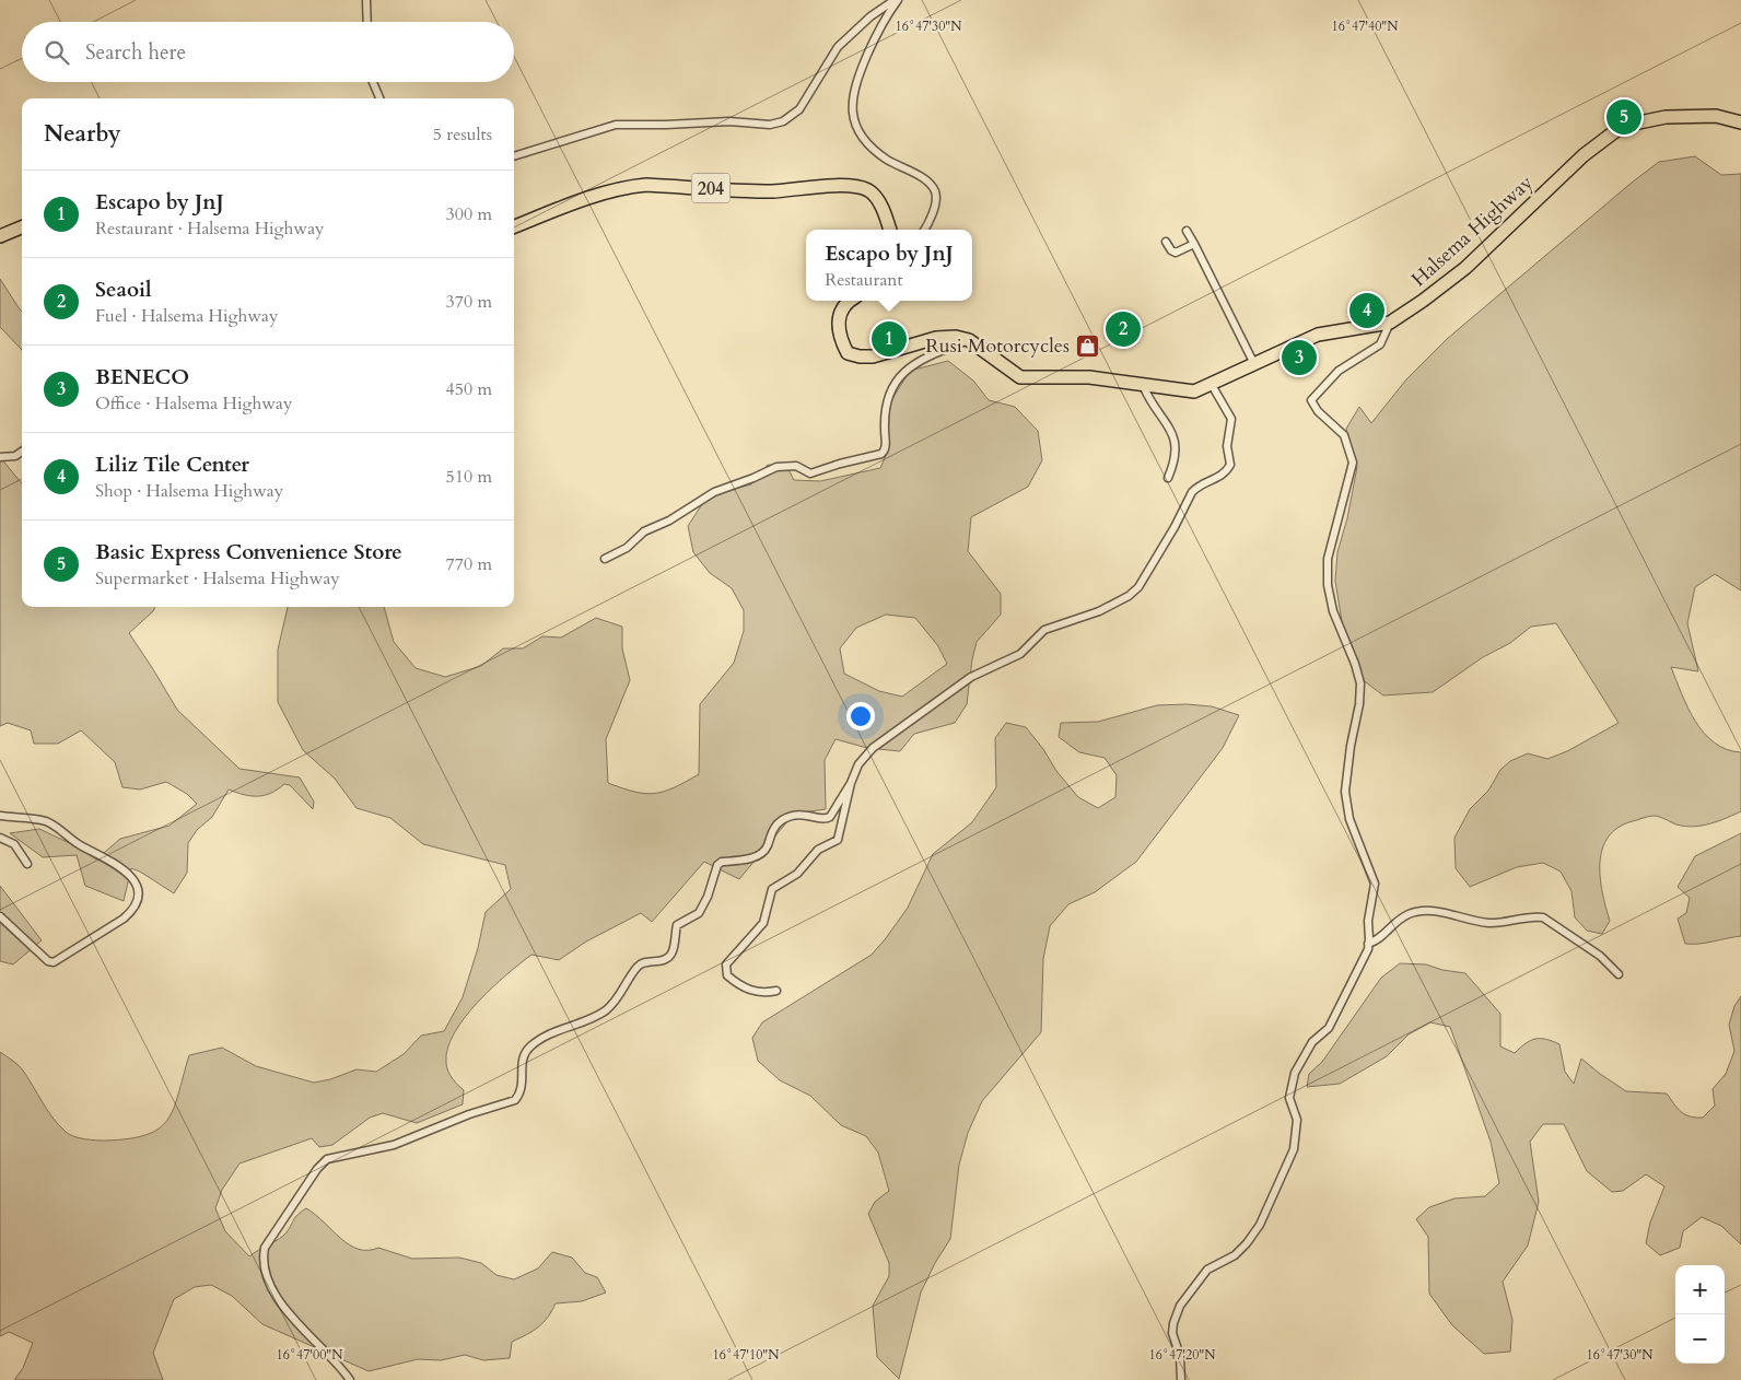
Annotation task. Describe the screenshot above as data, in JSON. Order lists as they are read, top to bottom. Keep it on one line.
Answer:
{"streets":{"highway":["204","Halsema Highway"]},"places":{"shop":["Rusi Motorcycles"]},"page":{"search":"Search here","pins":["5","4","2","1","3"],"heading":["Nearby","5 results"],"list":[{"mark":"1","name":"Escapo by JnJ","note":"Restaurant · Halsema Highway","value":"300 m"},{"mark":"2","name":"Seaoil","note":"Fuel · Halsema Highway","value":"370 m"},{"mark":"3","name":"BENECO","note":"Office · Halsema Highway","value":"450 m"},{"mark":"4","name":"Liliz Tile Center","note":"Shop · Halsema Highway","value":"510 m"},{"mark":"5","name":"Basic Express Convenience Store","note":"Supermarket · Halsema Highway","value":"770 m"}],"popup":["Escapo by JnJ","Restaurant"],"map_buttons":["+","−"]},"coordinates":["16°47'30\"N","16°47'40\"N","16°47'00\"N","16°47'10\"N","16°47'20\"N"]}
